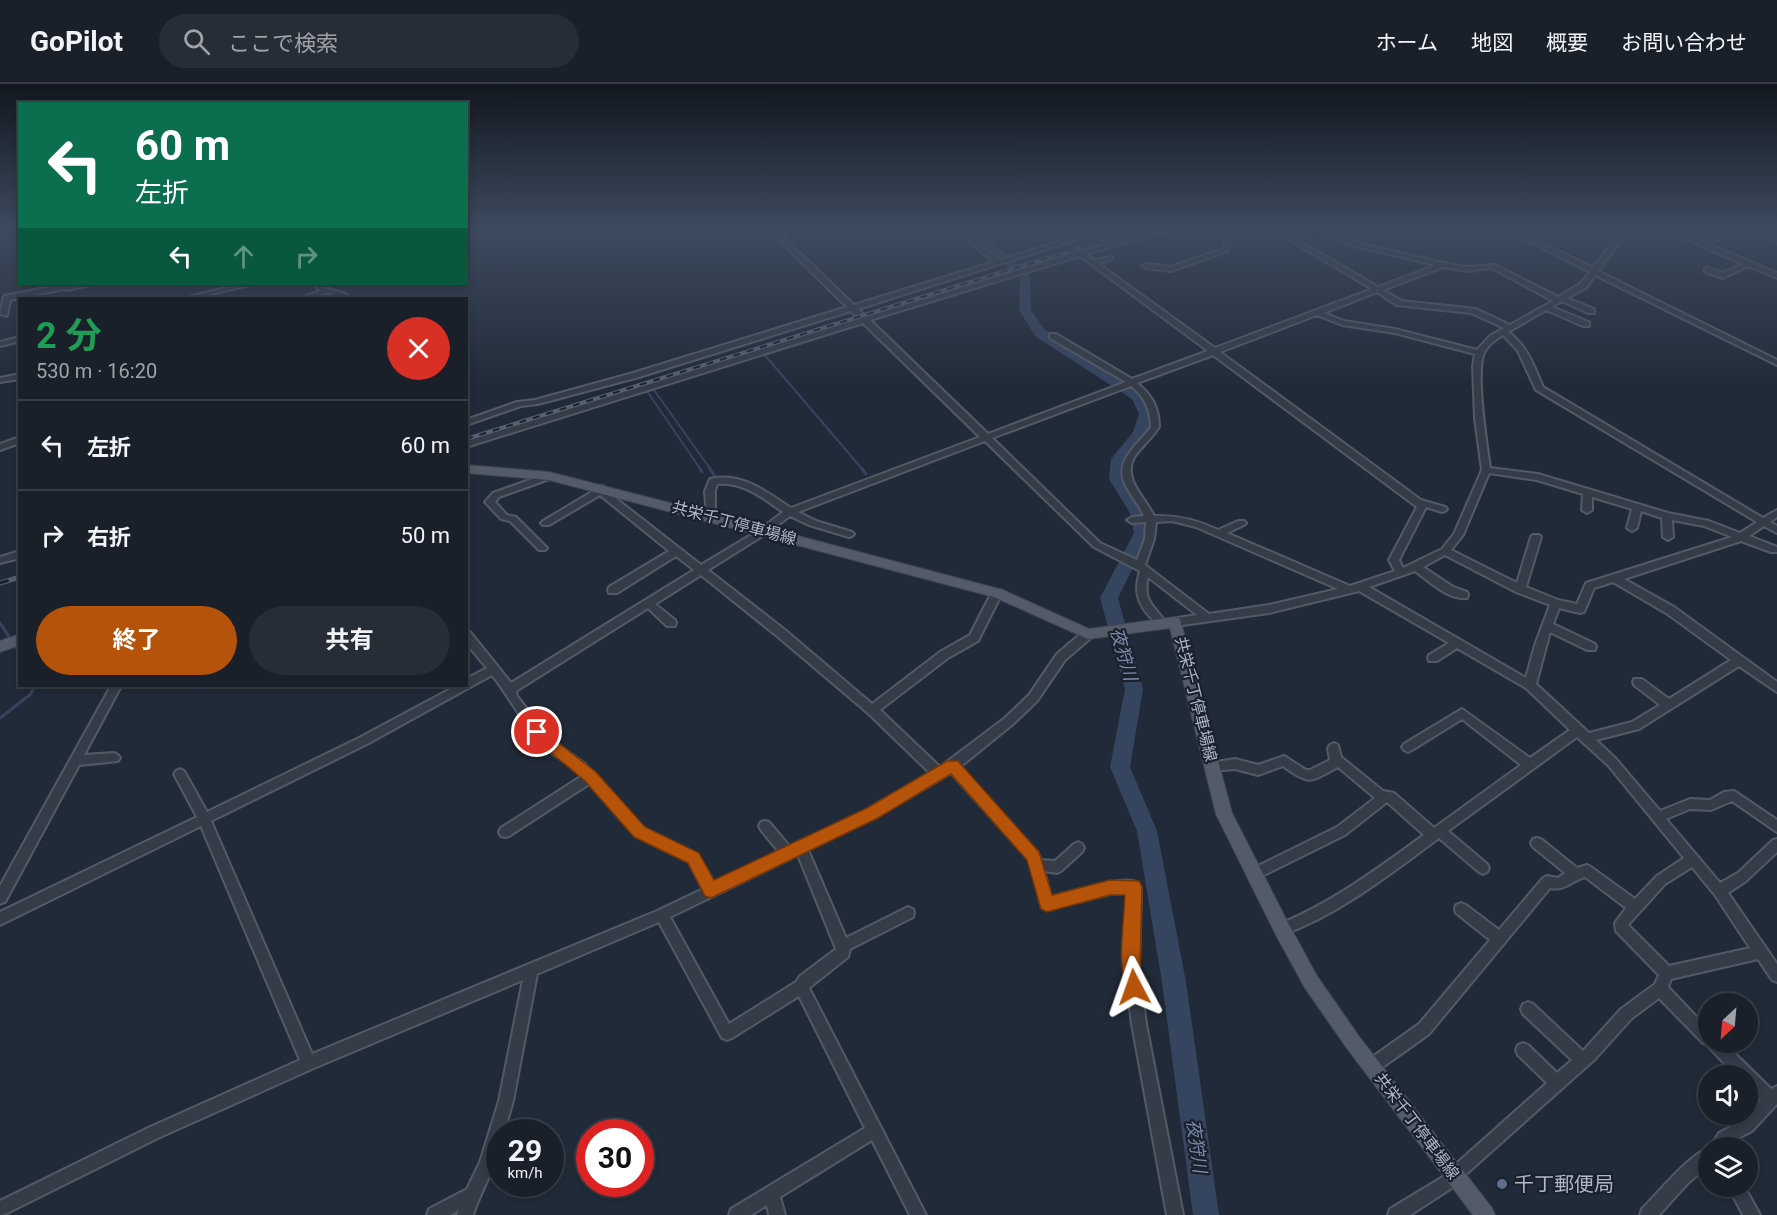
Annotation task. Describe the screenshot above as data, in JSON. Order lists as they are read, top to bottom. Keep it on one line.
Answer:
{"streets":{"main road":["共栄千丁停車場線"]},"water":["夜狩川"],"places":["千丁郵便局"],"north":"bottom left","page":{"header":"GoPilot","search":"ここで検索","nav":["ホーム","地図","概要","お問い合わせ"],"turn":["60 m","左折"],"heading":["2 分","530 m · 16:20"],"list":[{"name":"左折","value":"60 m"},{"name":"右折","value":"50 m"}],"buttons":["終了","共有"],"speed":"29 km/h","limit":"30"}}
